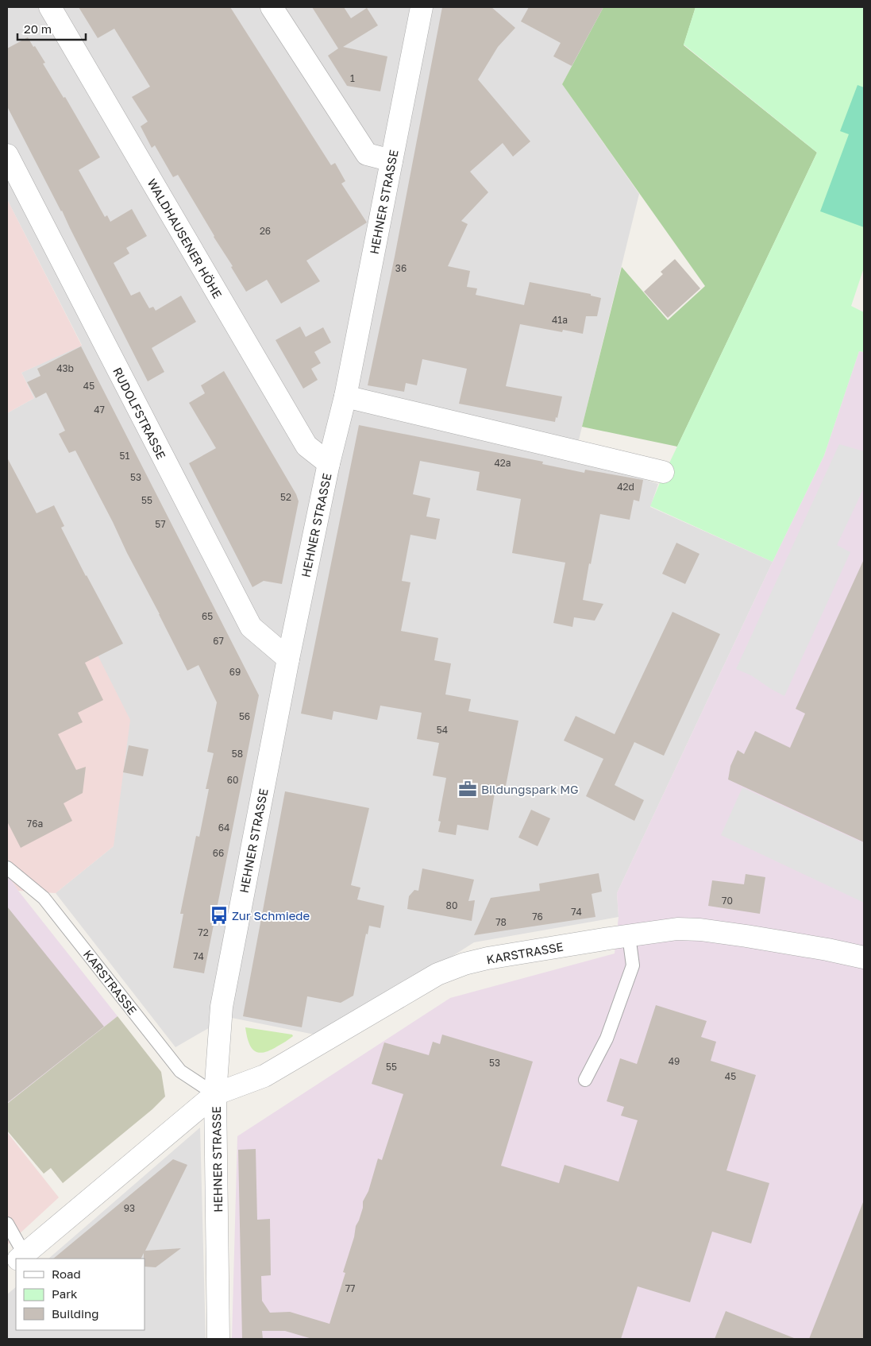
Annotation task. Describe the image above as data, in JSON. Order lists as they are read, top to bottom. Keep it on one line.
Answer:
{"streets":{"street":["HEHNER STRASSE","WALDHAUSENER HÖHE","RUDOLFSTRASSE","KARSTRASSE"]},"crossings":[["HEHNER STRASSE","WALDHAUSENER HÖHE"],["HEHNER STRASSE","RUDOLFSTRASSE"],["HEHNER STRASSE","KARSTRASSE"]],"places":{"office":["Bildungspark MG"],"bus stop":["Zur Schmiede"]},"house_numbers":["1","26","36","41a","43b","45","47","51","42a","53","42d","52","55","57","65","67","69","56","54","58","60","76a","64","66","70","80","74","76","78","72","74","49","53","55","45","93","77"],"legend":["Road","Park","Building"],"scale_bar":"20 m"}
